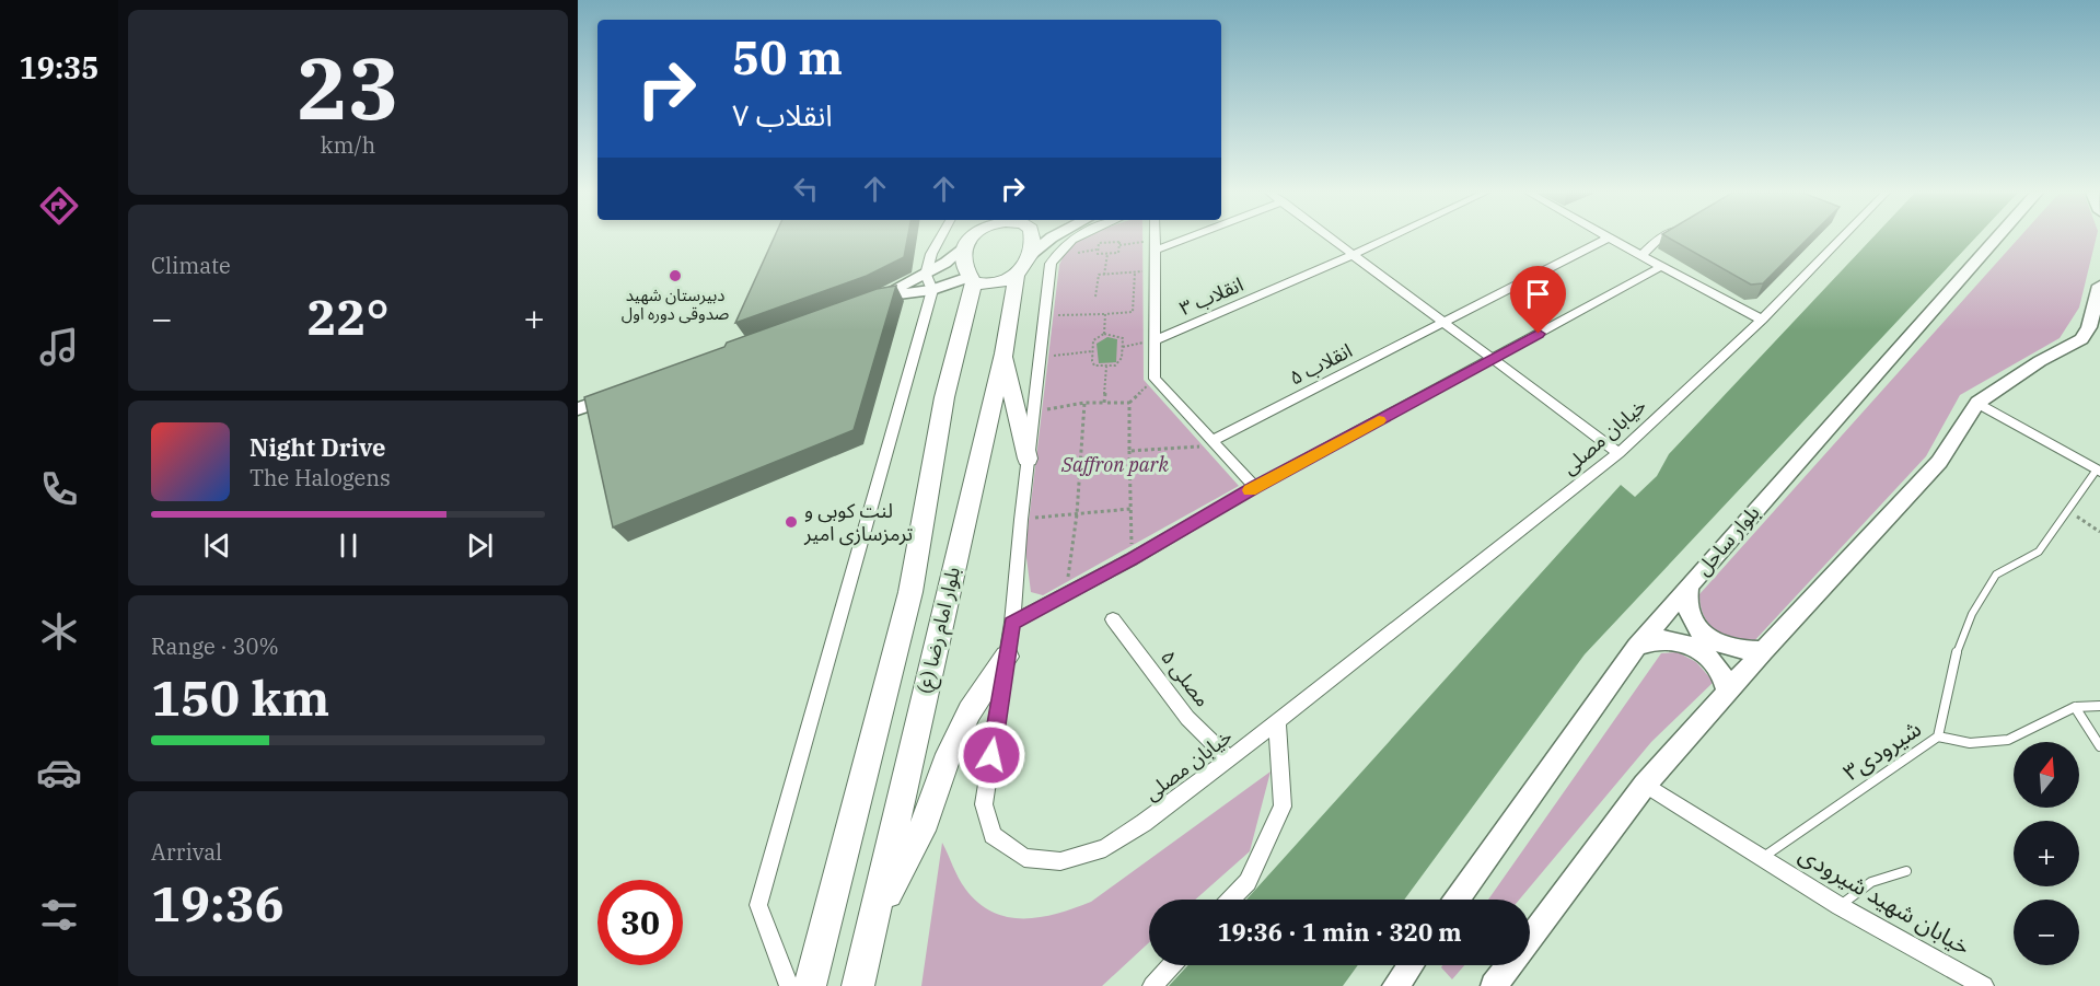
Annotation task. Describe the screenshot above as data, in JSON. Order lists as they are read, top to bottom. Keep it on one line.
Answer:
{"streets":{"main road":["بلوار ساحل","بلوار امام رضا (ع)"],"street":["انقلاب ۳","انقلاب ۵","خیابان مصلی","مصلی ۵","خیابان شهید شیرودی"],"lane":["شیرودی۳"]},"crossings":[["خیابان مصلی","مصلی ۵"],["شیرودی۳","خیابان شهید شیرودی"]],"parks":["Saffron park"],"places":["دبیرستان شهید صدوقی دوره اول","لنت کوبی و ترمزسازی امیر"],"north":"top","page":{"tabs":"19:35","tile":[["23","km/h"],"Climate",["Range · 30%","150 km"],["Arrival","19:36"]],"turn":["50 m","انقلاب ۷"],"heat":["−","22°","+"],"song":["Night Drive","The Halogens"],"map_buttons":["+","−"],"limit":"30","trip":"19:36 · 1 min · 320 m"}}
